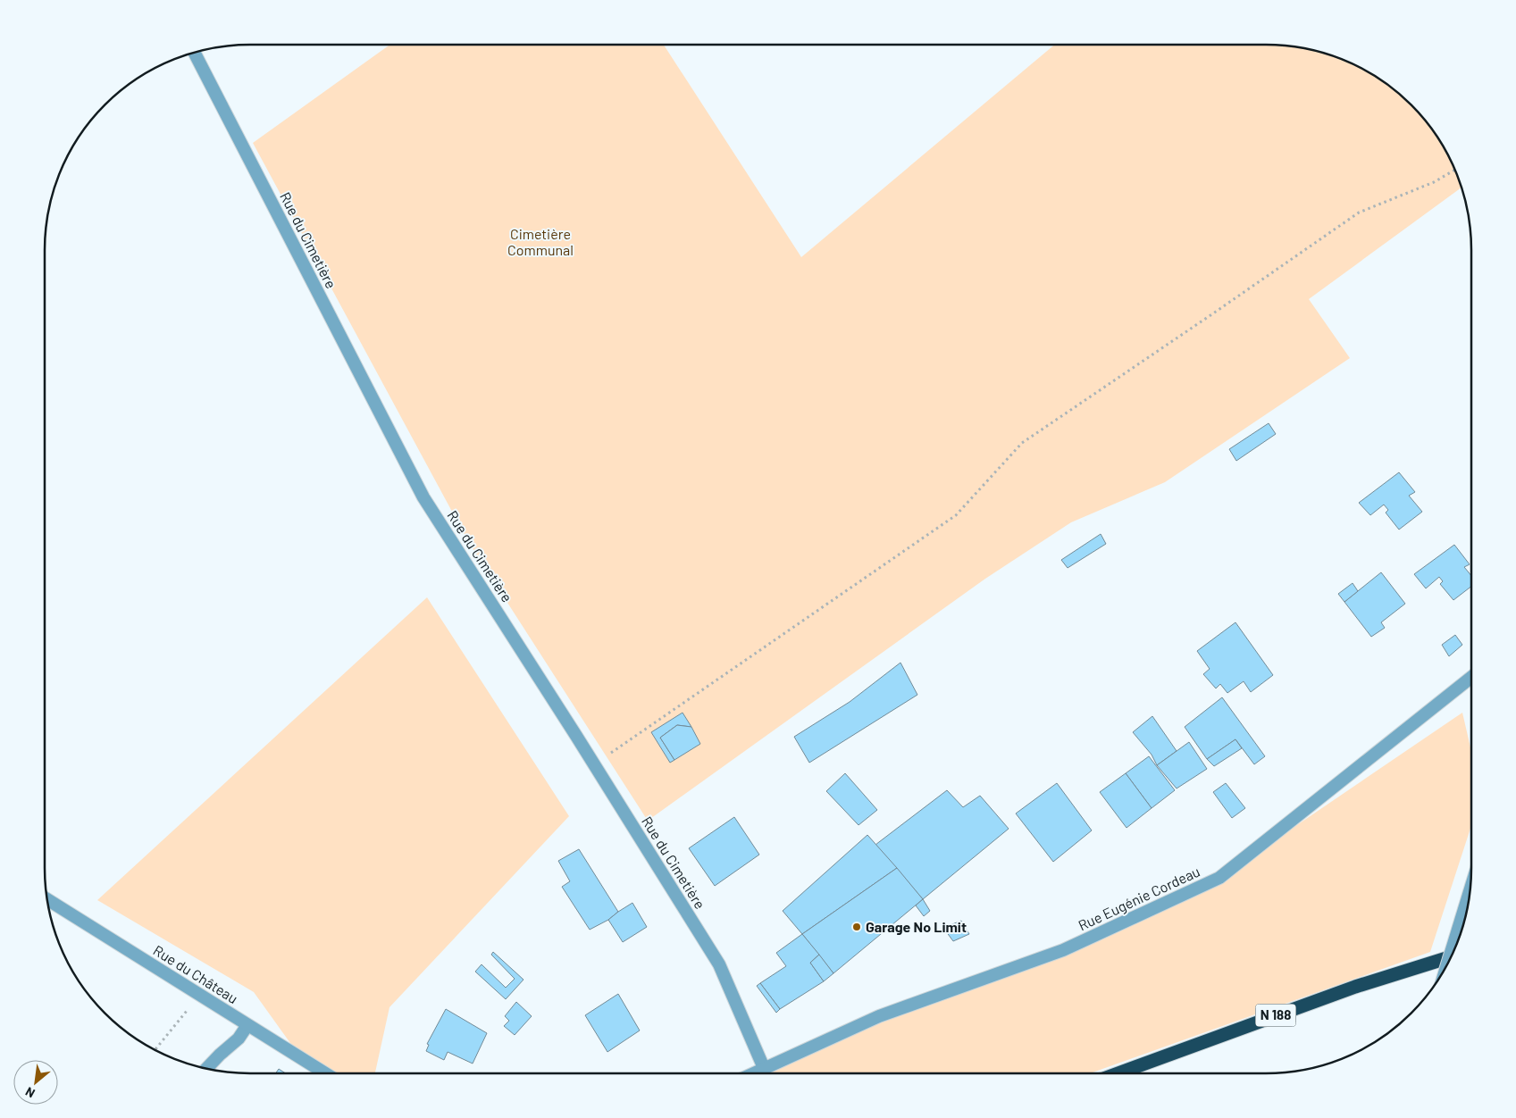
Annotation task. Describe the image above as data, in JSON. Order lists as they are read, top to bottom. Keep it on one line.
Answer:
{"streets":{"highway":["N 188"],"street":["Rue du Cimetière","Rue Eugénie Cordeau","Rue du Château"]},"crossings":[["Rue du Cimetière","Rue Eugénie Cordeau"]],"parks":["Cimetière Communal"],"places":["Garage No Limit"],"north":"bottom left"}
